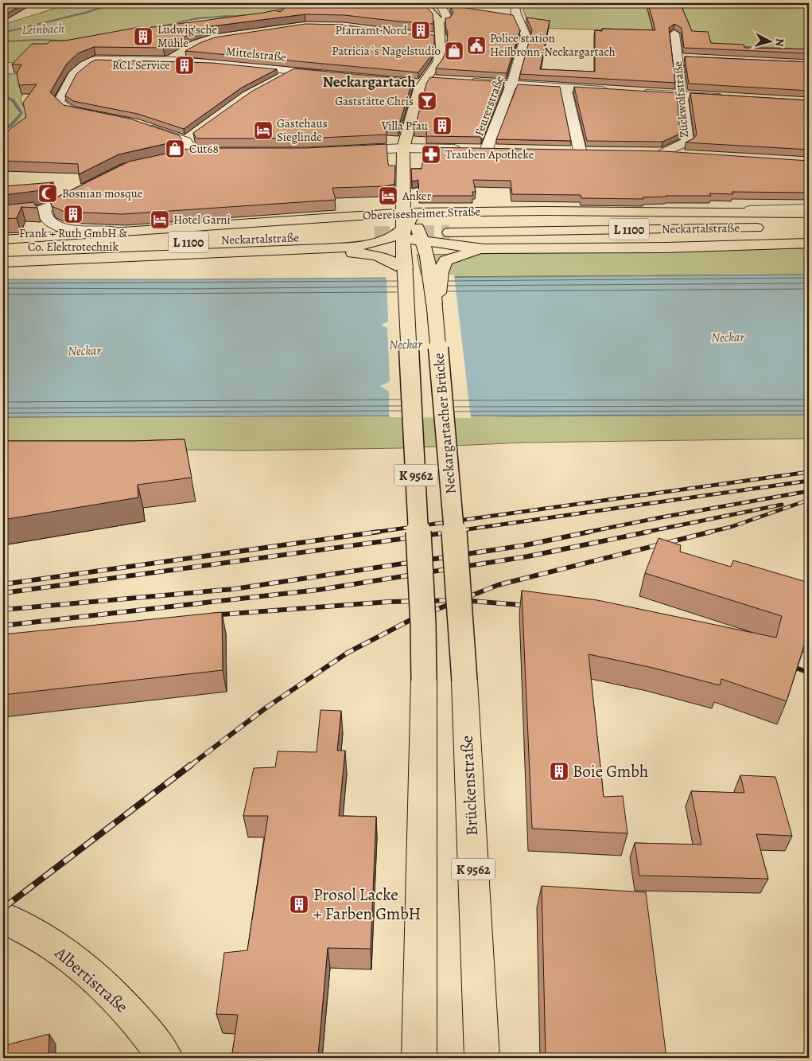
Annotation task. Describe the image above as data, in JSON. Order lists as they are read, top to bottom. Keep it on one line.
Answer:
{"streets":{"main road":["Obereisesheimer Straße","Neckartalstraße","L 1100","Neckargartacher Brücke","K 9562","Brückenstraße","Albertistraße"],"street":["Mittelstraße","Zückwolfstraße","Feurerstraße"]},"crossings":[["Obereisesheimer Straße","Neckargartacher Brücke"],["Obereisesheimer Straße","K 9562"],["Neckargartacher Brücke","K 9562"],["Neckargartacher Brücke","Brückenstraße"]],"districts":["Neckargartach"],"water":["Leinbach","Neckar"],"places":{"building":["Pfarramt Nord","Ludwig’sche Mühle","RCL Service","Villa Pfau","Frank + Ruth GmbH & Co. Elektrotechnik","Boie Gmbh","Prosol Lacke + Farben GmbH"],"public building":["Police station Heilbronn-Neckargartach"],"shop":["Patricia´s Nagelstudio","Cut68"],"bar":["Gaststätte Chris"],"hotel":["Gästehaus Sieglinde","Anker","Hotel Garni"],"pharmacy":["Trauben Apotheke"],"mosque":["Bosnian mosque"]},"north":"right"}
